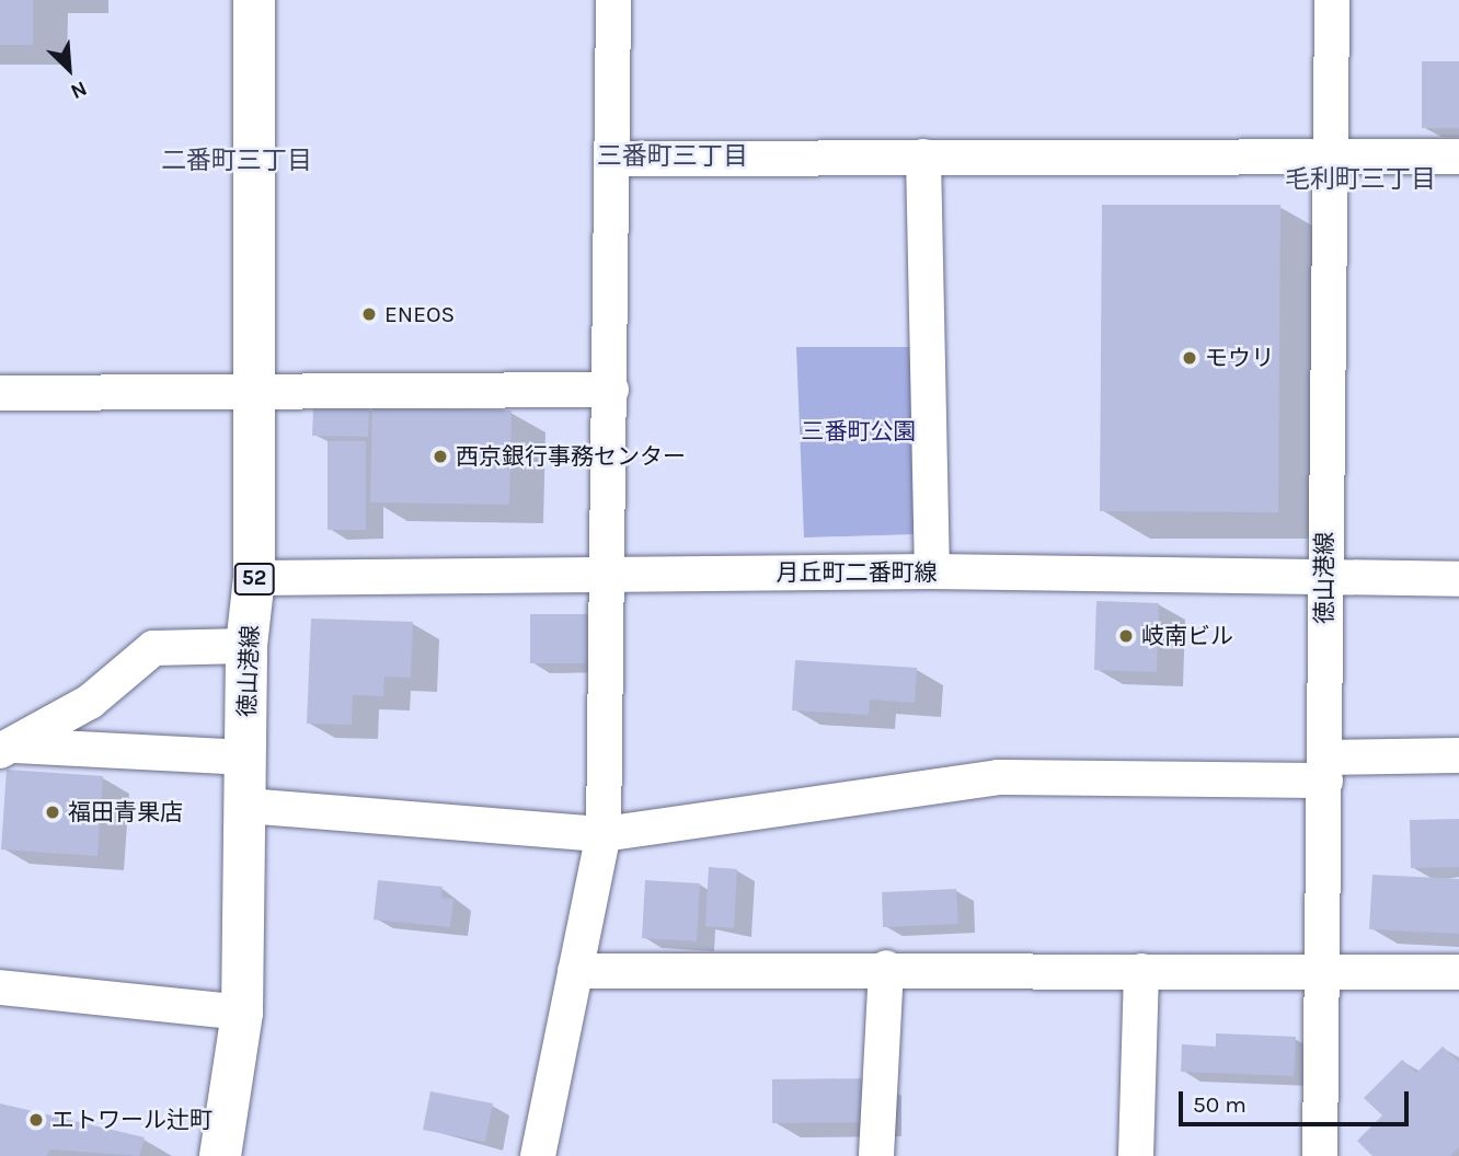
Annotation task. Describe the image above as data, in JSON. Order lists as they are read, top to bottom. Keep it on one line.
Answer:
{"streets":{"main road":["徳山港線","52"],"street":["月丘町二番町線"]},"crossings":[["月丘町二番町線","徳山港線"]],"districts":["三番町三丁目","二番町三丁目","毛利町三丁目"],"parks":["三番町公園"],"places":["ENEOS","モウリ","西京銀行事務センター","岐南ビル","福田青果店","エトワール辻町"],"scale_bar":"50 m","north":"bottom right"}
